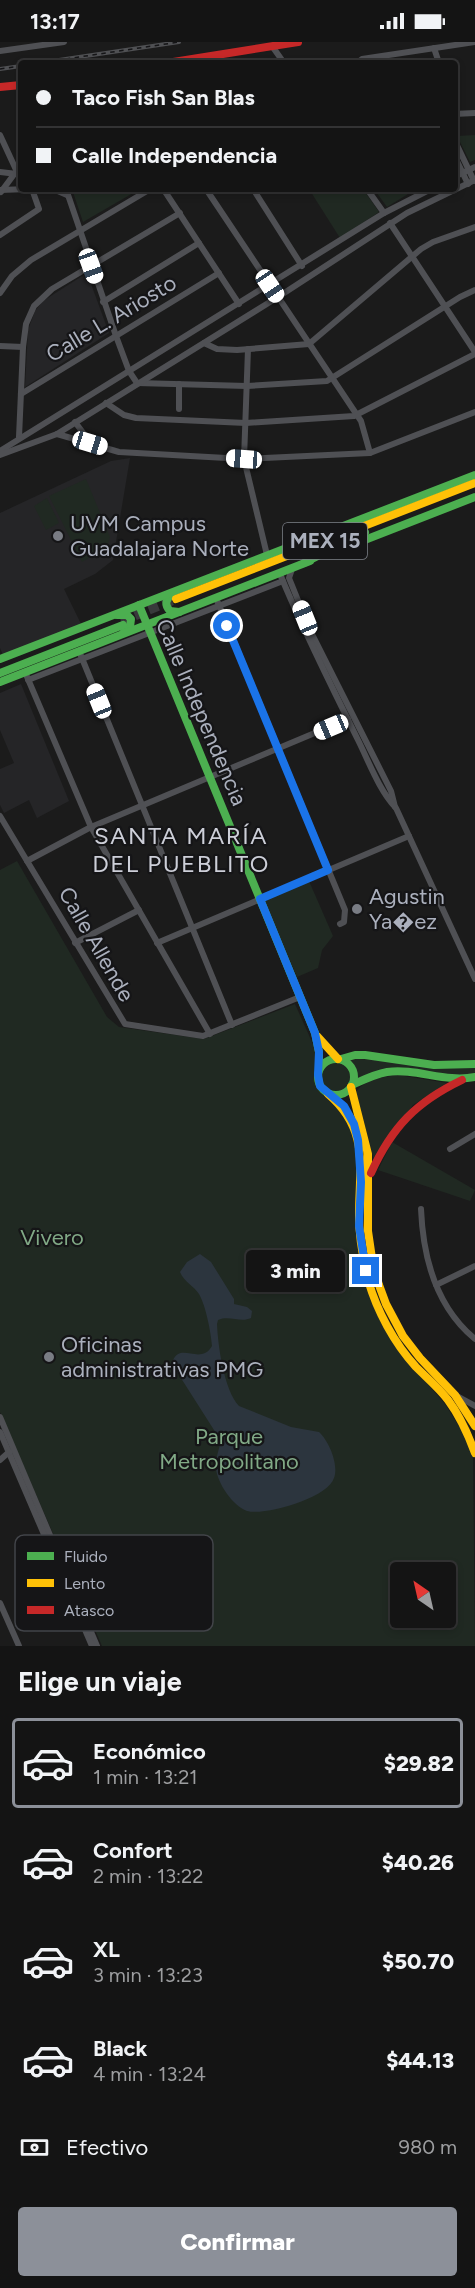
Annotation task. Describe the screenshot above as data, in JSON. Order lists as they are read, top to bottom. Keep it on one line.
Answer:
{"streets":{"main road":["MEX 15","Calle Independencia"],"street":["Calle L. Ariosto","Calle Allende"]},"crossings":[["Calle Independencia","Calle Allende"]],"districts":["SANTA MARÍA DEL PUEBLITO"],"parks":["Vivero","Parque Metropolitano"],"places":["UVM Campus Guadalajara Norte","Agustin Ya�ez","Oficinas administrativas PMG"],"legend":["Fluido","Lento","Atasco"],"north":"top left","page":{"status":"13:17","banner":["Taco Fish San Blas","Calle Independencia"],"bubble":"3 min","heading":"Elige un viaje","list":[{"name":"Económico","note":"1 min · 13:21","value":"$29.82"},{"name":"Confort","note":"2 min · 13:22","value":"$40.26"},{"name":"XL","note":"3 min · 13:23","value":"$50.70"},{"name":"Black","note":"4 min · 13:24","value":"$44.13"}],"pay":["Efectivo","980 m"],"buttons":"Confirmar"}}
